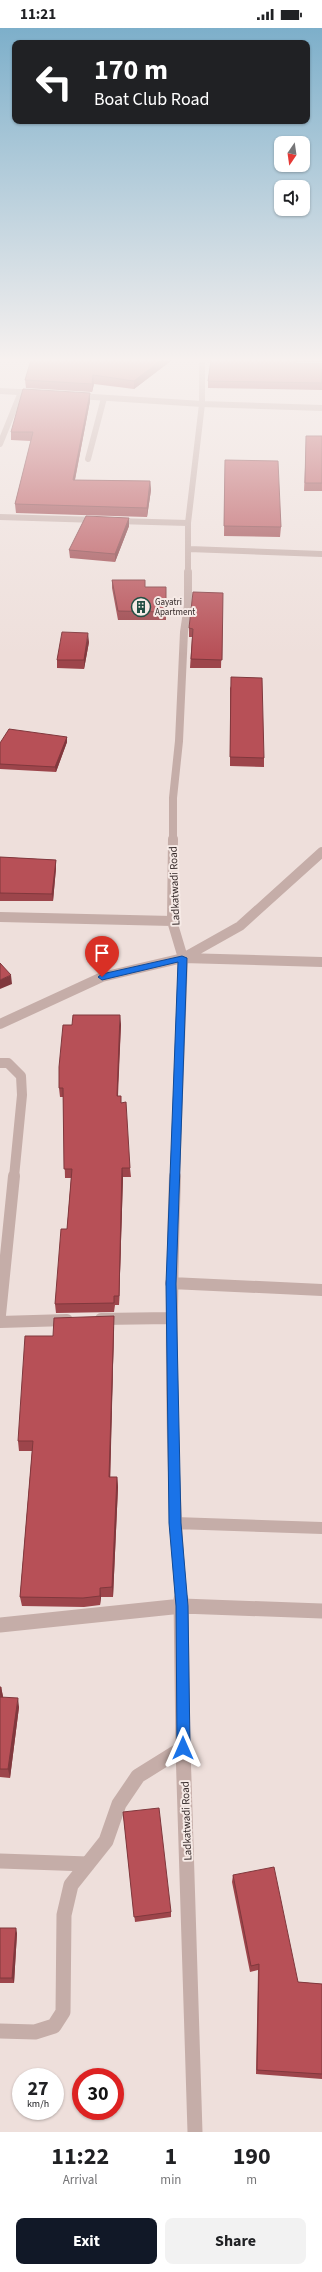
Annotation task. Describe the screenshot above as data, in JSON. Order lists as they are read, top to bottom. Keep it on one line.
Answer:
{"streets":{"street":["Ladkatwadi Road"]},"places":{"building":["Gayatri Apartment"]},"north":"bottom","page":{"status":"11:21","turn":["170 m","Boat Club Road"],"speed":"27 km/h","limit":"30","eta":["11:22","Arrival","1","min","190","m"],"buttons":["Exit","Share"]}}
